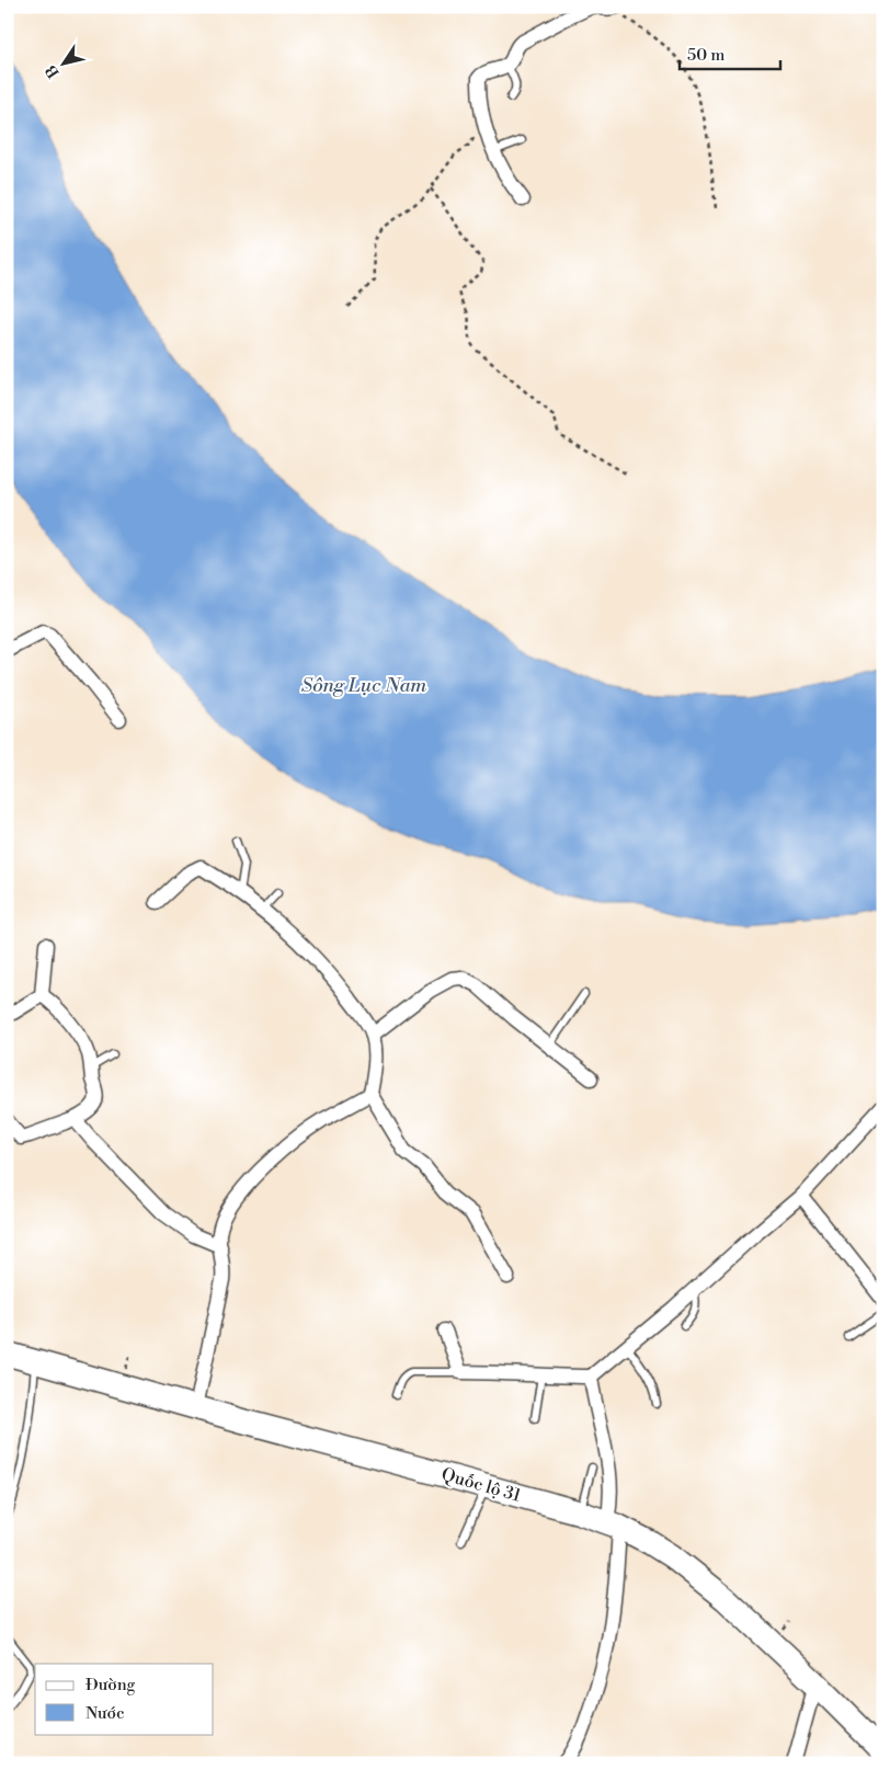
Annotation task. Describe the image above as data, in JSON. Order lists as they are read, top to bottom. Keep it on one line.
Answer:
{"streets":{"highway":["Quốc lộ 31"]},"water":["Sông Lục Nam"],"legend":["Đường","Nước"],"scale_bar":"50 m","north":"bottom left"}
